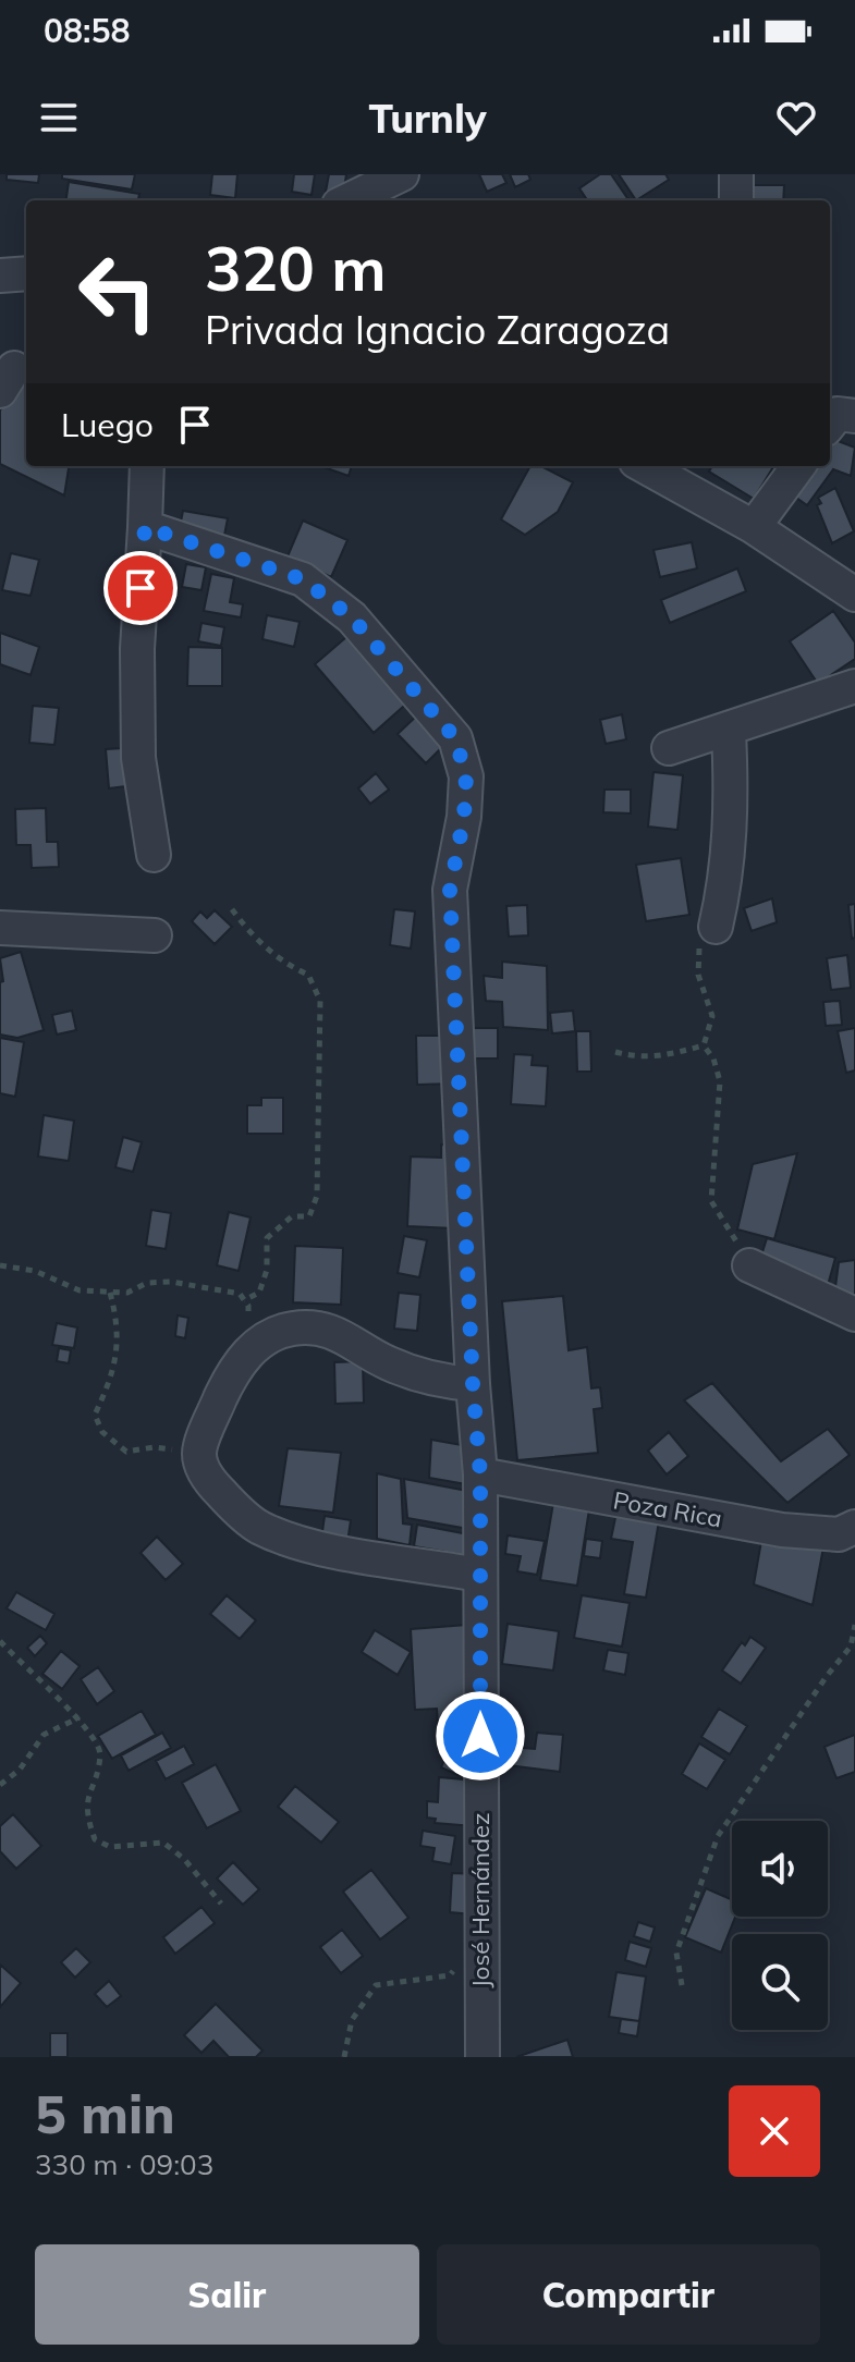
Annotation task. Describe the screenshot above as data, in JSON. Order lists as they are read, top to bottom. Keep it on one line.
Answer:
{"streets":{"street":["Poza Rica","José Hernández"]},"crossings":[["Poza Rica","José Hernández"]],"page":{"status":"08:58","header":"Turnly","turn":["320 m","Privada Ignacio Zaragoza"],"then":"Luego","heading":["5 min","330 m · 09:03"],"buttons":["Salir","Compartir"]}}
